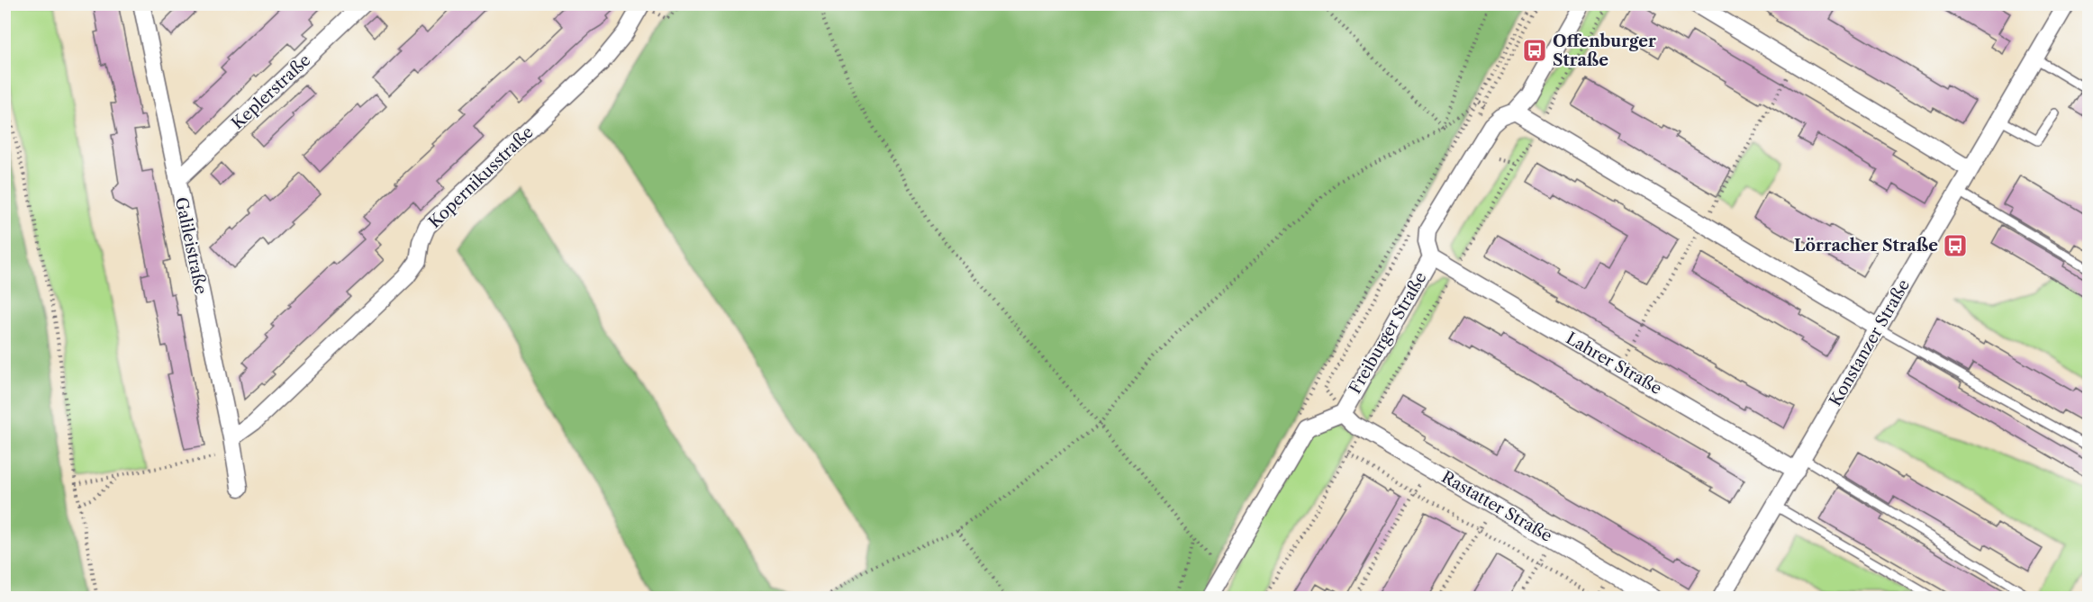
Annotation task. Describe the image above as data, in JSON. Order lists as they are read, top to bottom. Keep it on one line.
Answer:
{"streets":{"street":["Keplerstraße","Kopernikusstraße","Galileistraße","Freiburger Straße","Konstanzer Straße","Lahrer Straße","Rastatter Straße"]},"crossings":[["Keplerstraße","Galileistraße"],["Kopernikusstraße","Galileistraße"],["Freiburger Straße","Lahrer Straße"],["Freiburger Straße","Rastatter Straße"],["Konstanzer Straße","Lahrer Straße"]],"places":{"bus stop":["Offenburger Straße","Lörracher Straße"]}}
